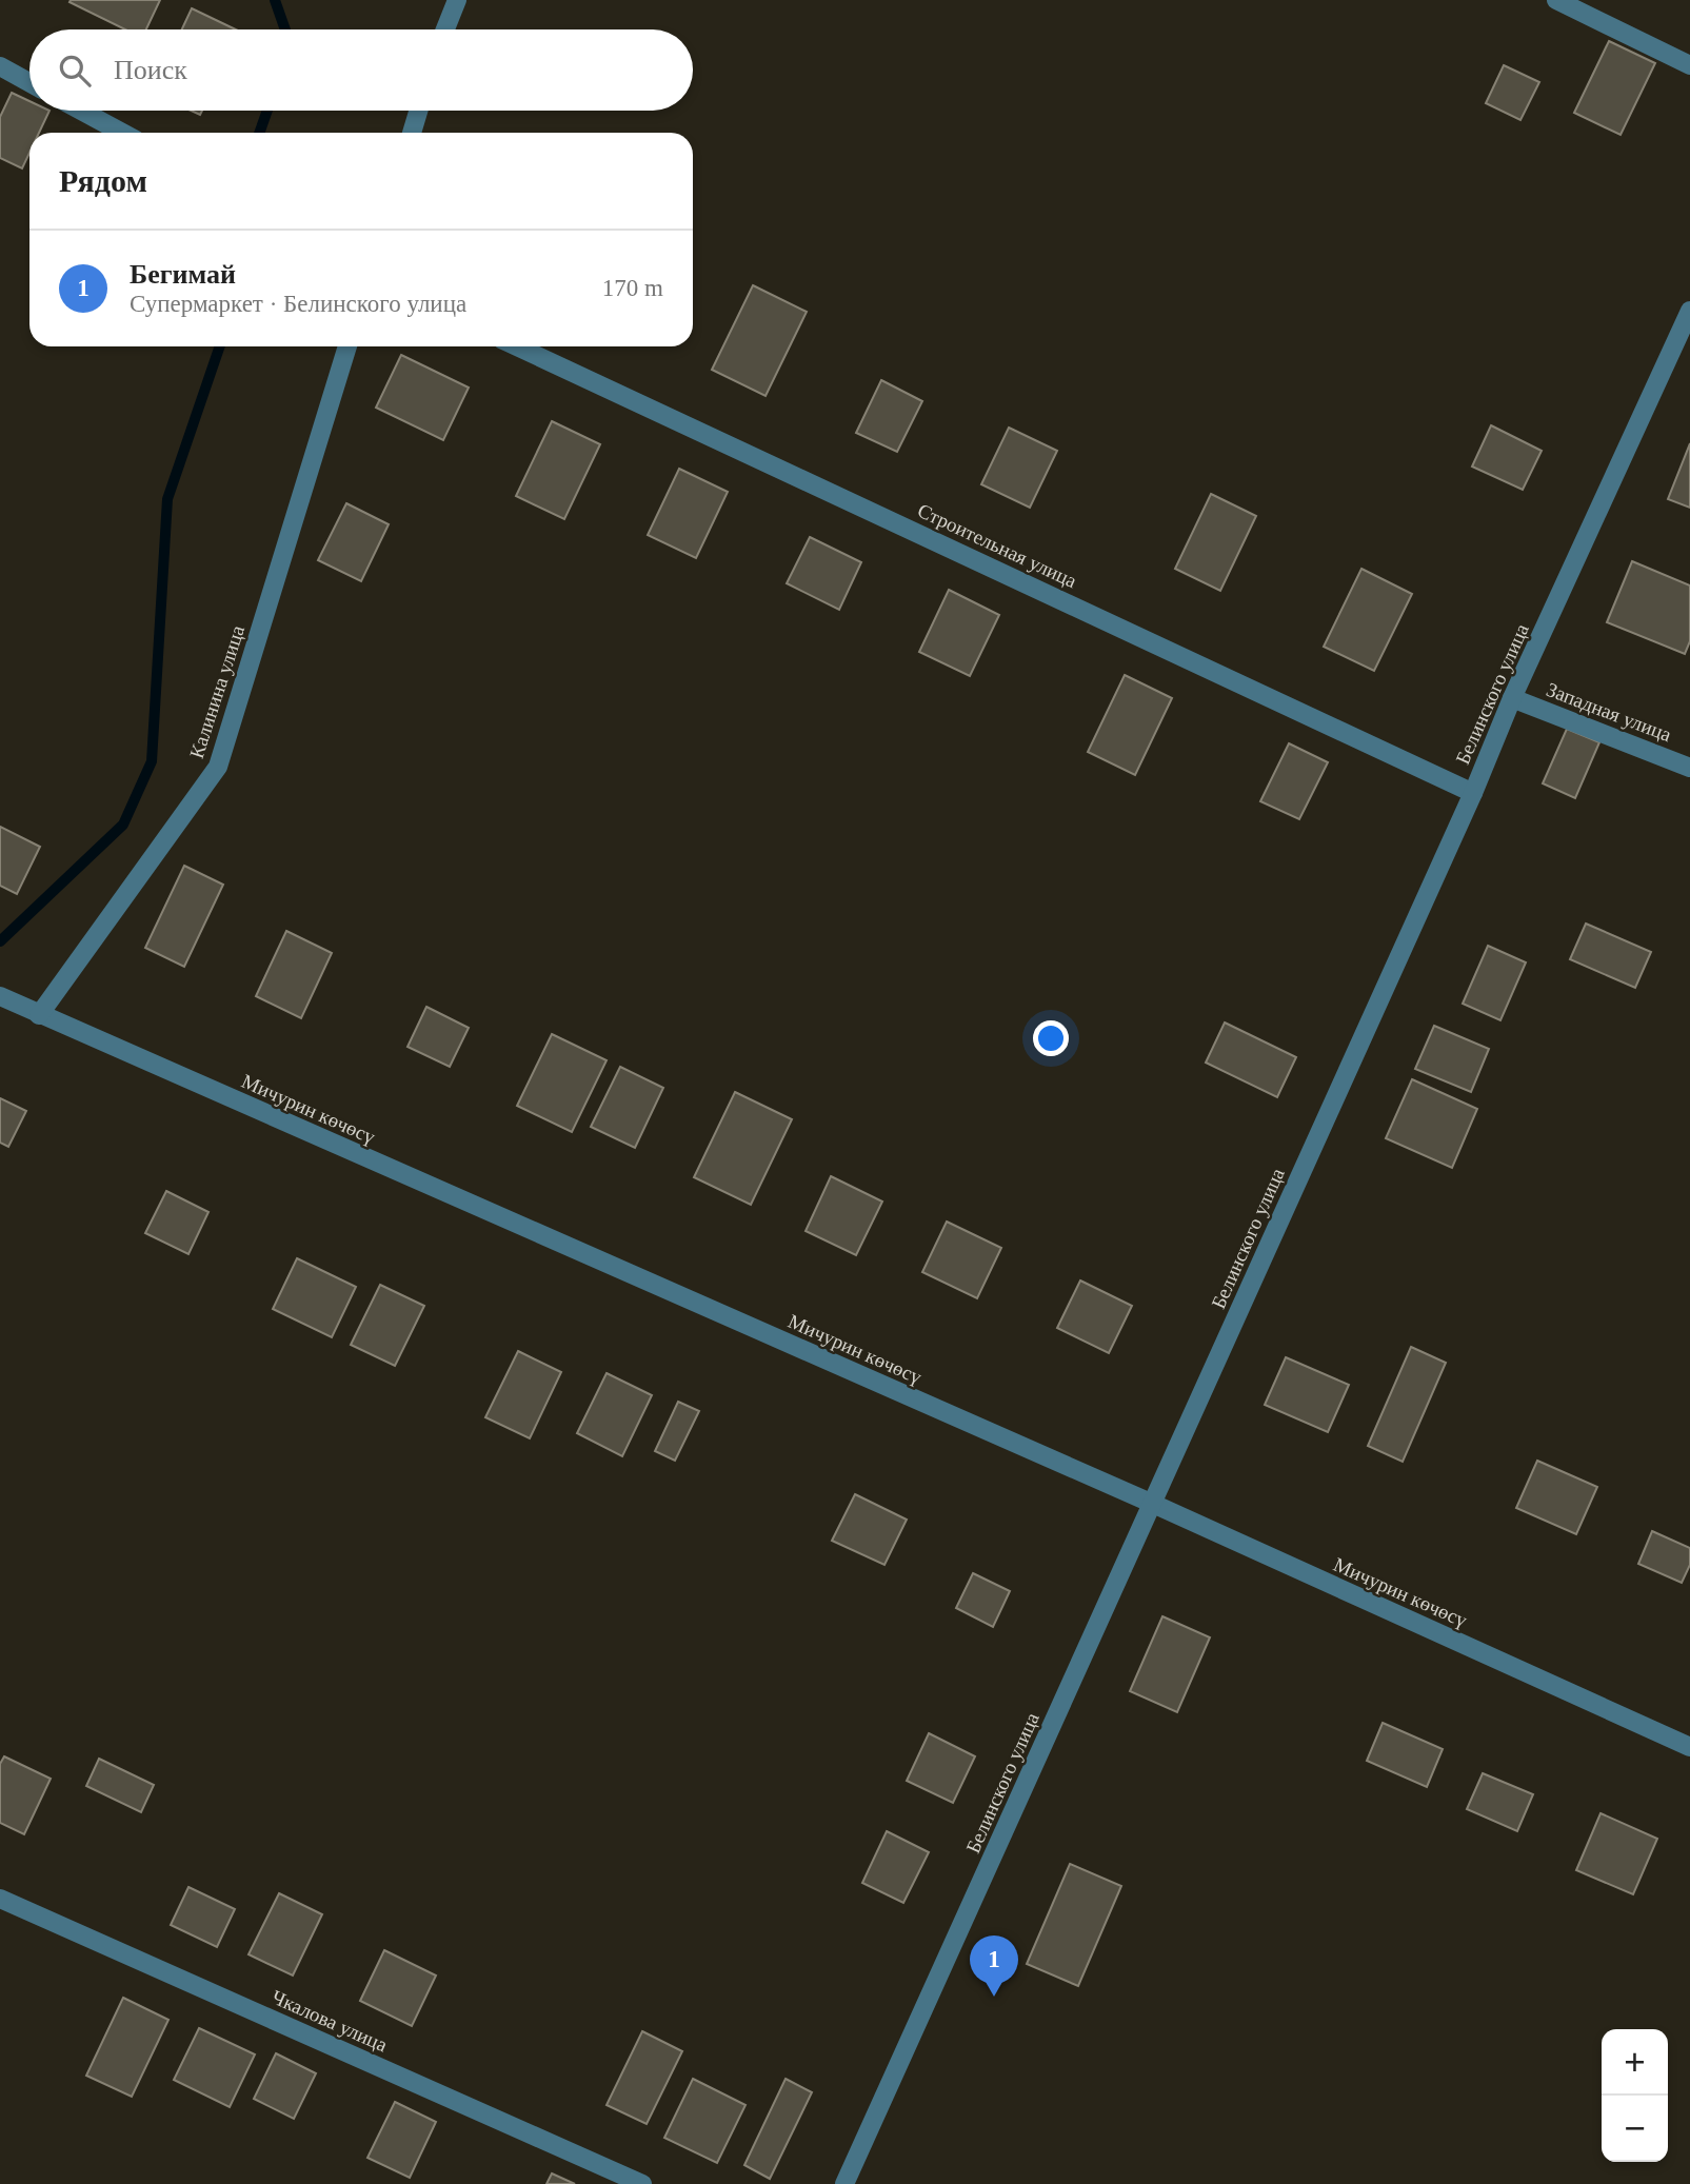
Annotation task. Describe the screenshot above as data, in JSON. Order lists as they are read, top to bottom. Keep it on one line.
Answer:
{"streets":{"street":["Строительная улица","Калинина улица","Белинского улица","Западная улица","Мичурин көчөсү","Чкалова улица"]},"crossings":[["Строительная улица","Белинского улица"],["Калинина улица","Мичурин көчөсү"],["Белинского улица","Западная улица"],["Белинского улица","Мичурин көчөсү"]],"page":{"search":"Поиск","heading":"Рядом","list":[{"mark":"1","name":"Бегимай","note":"Супермаркет · Белинского улица","value":"170 m"}],"pins":"1","map_buttons":["+","−"]}}
